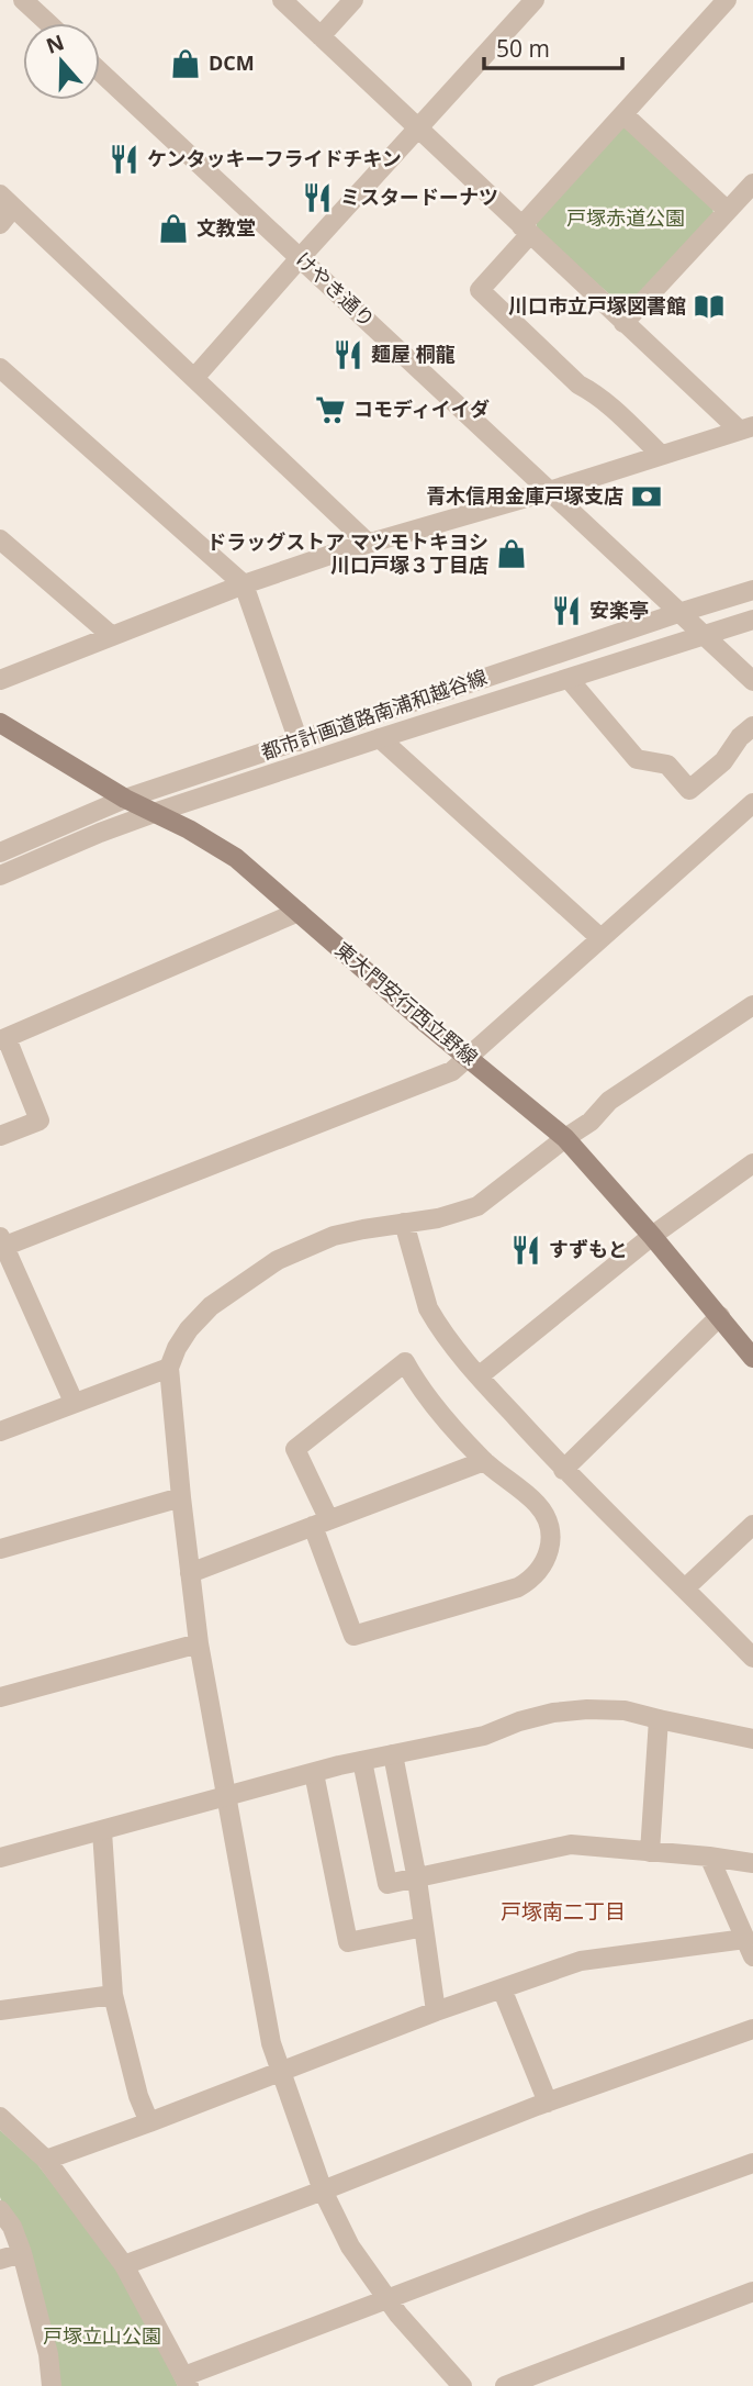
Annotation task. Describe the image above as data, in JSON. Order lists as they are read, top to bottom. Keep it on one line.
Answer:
{"streets":{"main road":["東大門安行西立野線"],"street":["けやき通り","都市計画道路南浦和越谷線"]},"crossings":[["けやき通り","都市計画道路南浦和越谷線"],["都市計画道路南浦和越谷線","東大門安行西立野線"]],"districts":["戸塚南二丁目"],"parks":["戸塚赤道公園","戸塚立山公園"],"places":{"shop":["DCM","文教堂","ドラッグストア マツモトキヨシ 川口戸塚３丁目店"],"restaurant":["ケンタッキーフライドチキン","ミスタードーナツ","麺屋 桐龍","安楽亭","すずもと"],"library":["川口市立戸塚図書館"],"supermarket":["コモディイイダ"],"bank":["青木信用金庫戸塚支店"]},"scale_bar":"50 m","north":"top"}
